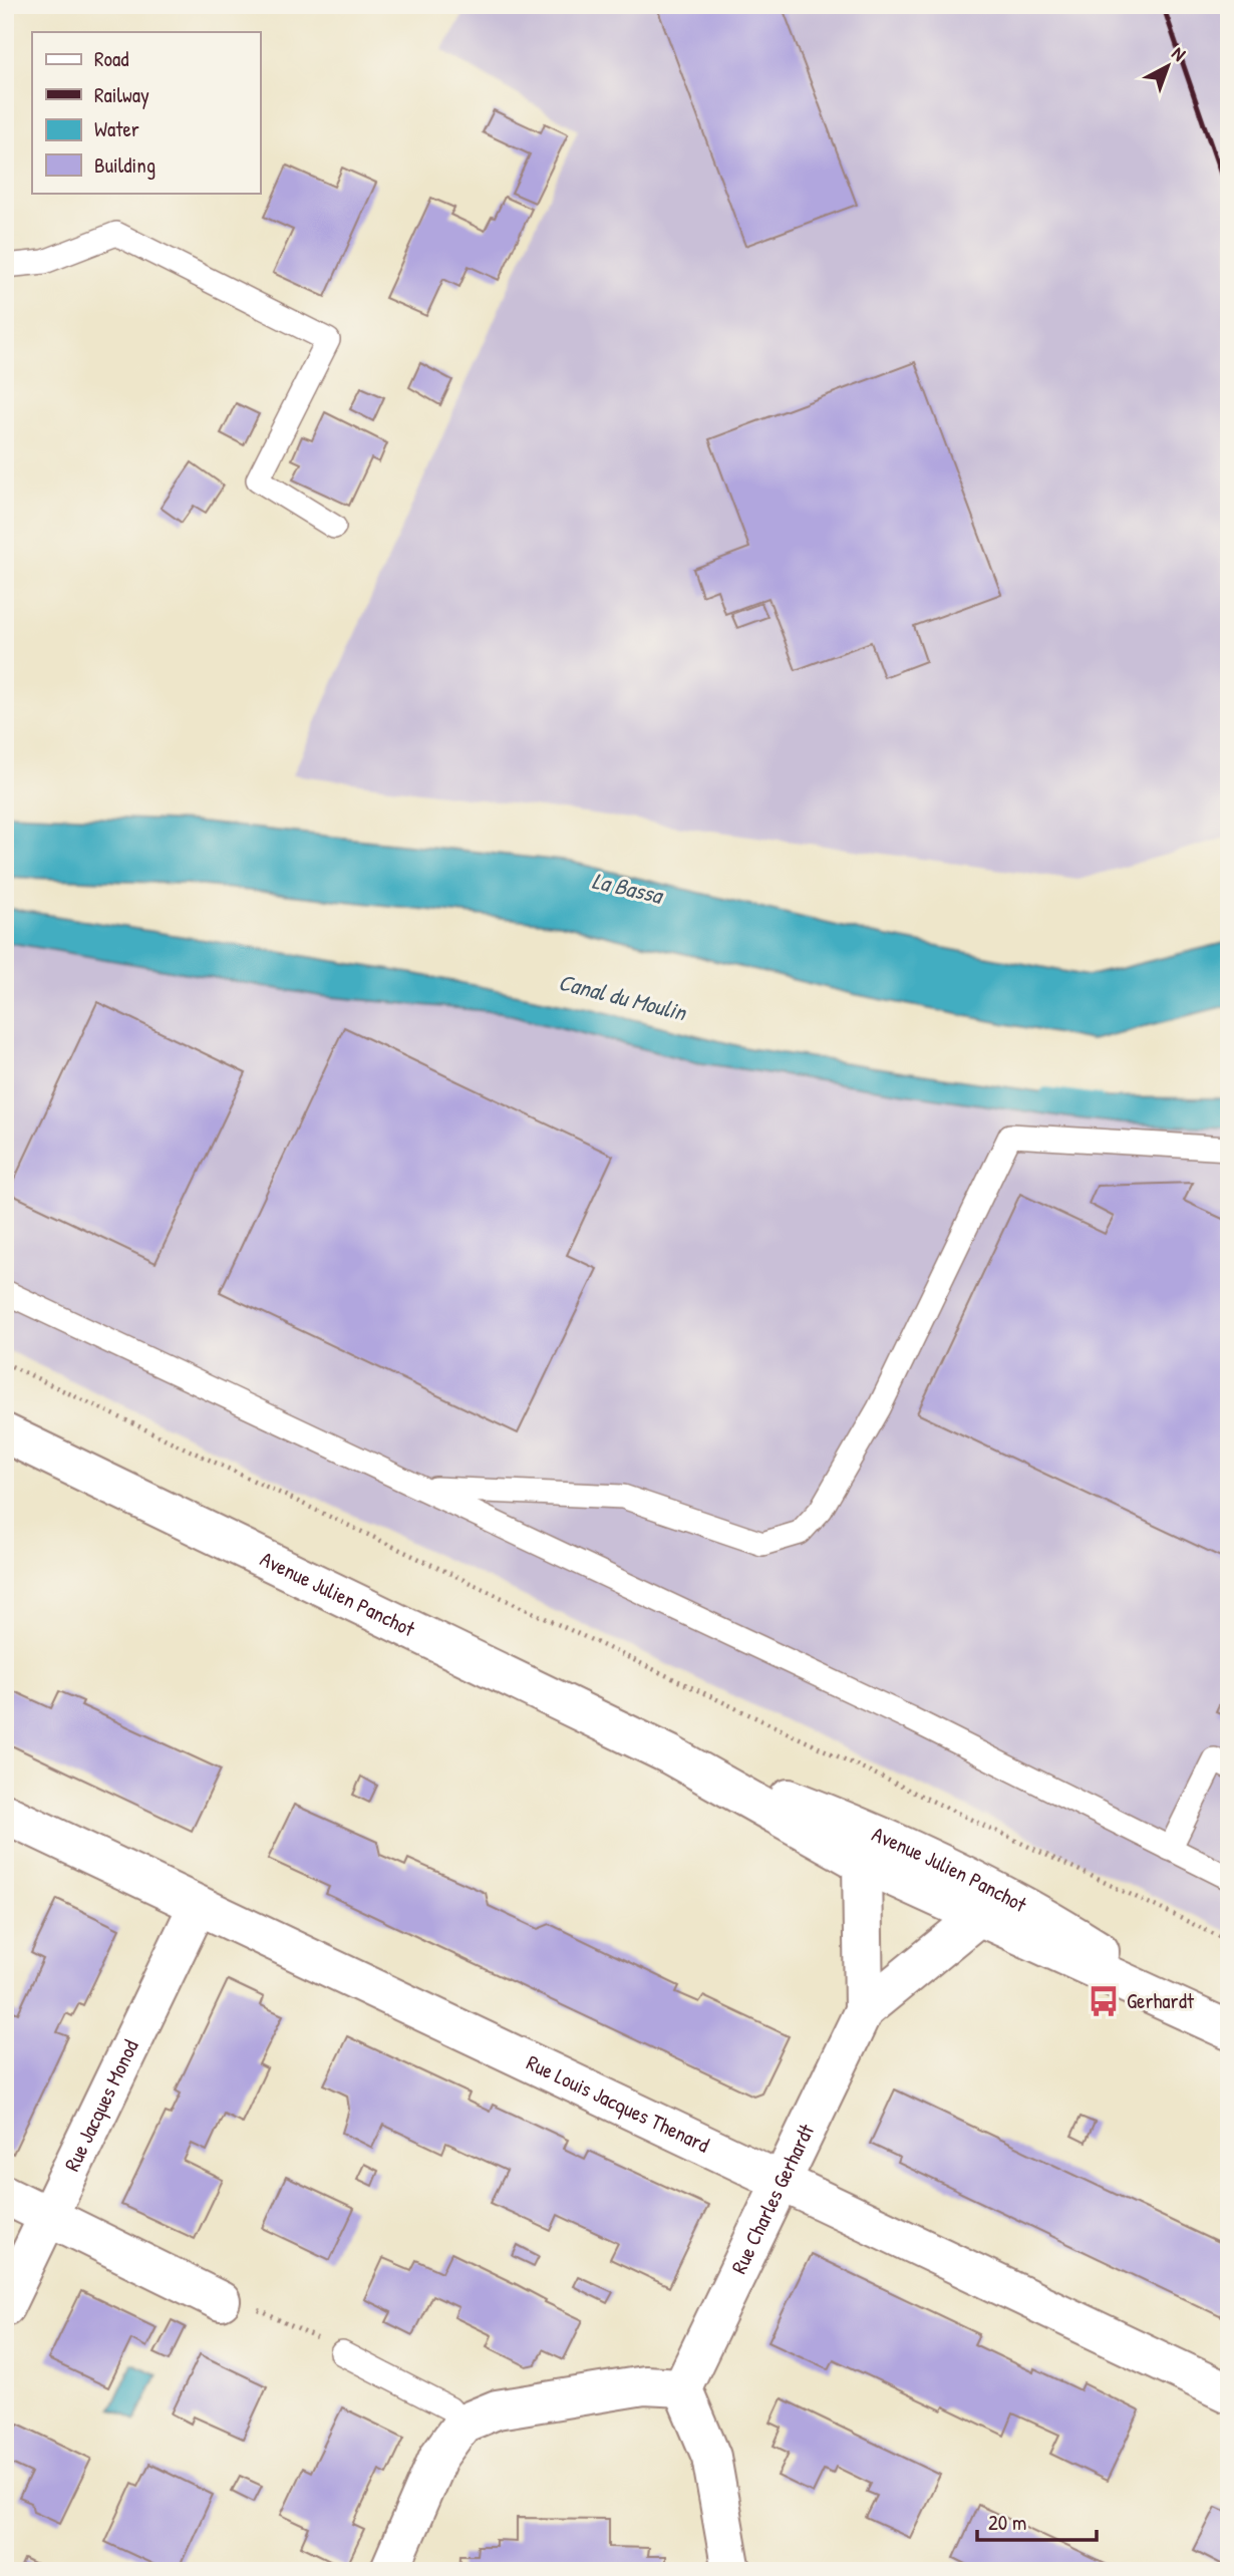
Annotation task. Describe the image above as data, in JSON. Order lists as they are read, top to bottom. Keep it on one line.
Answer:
{"streets":{"street":["Avenue Julien Panchot","Rue Louis Jacques Thenard","Rue Jacques Monod","Rue Charles Gerhardt"]},"crossings":[["Rue Louis Jacques Thenard","Rue Jacques Monod"],["Rue Louis Jacques Thenard","Rue Charles Gerhardt"]],"water":["La Bassa","Canal du Moulin"],"places":{"bus stop":["Gerhardt"]},"legend":["Road","Railway","Water","Building"],"scale_bar":"20 m","north":"top right"}
